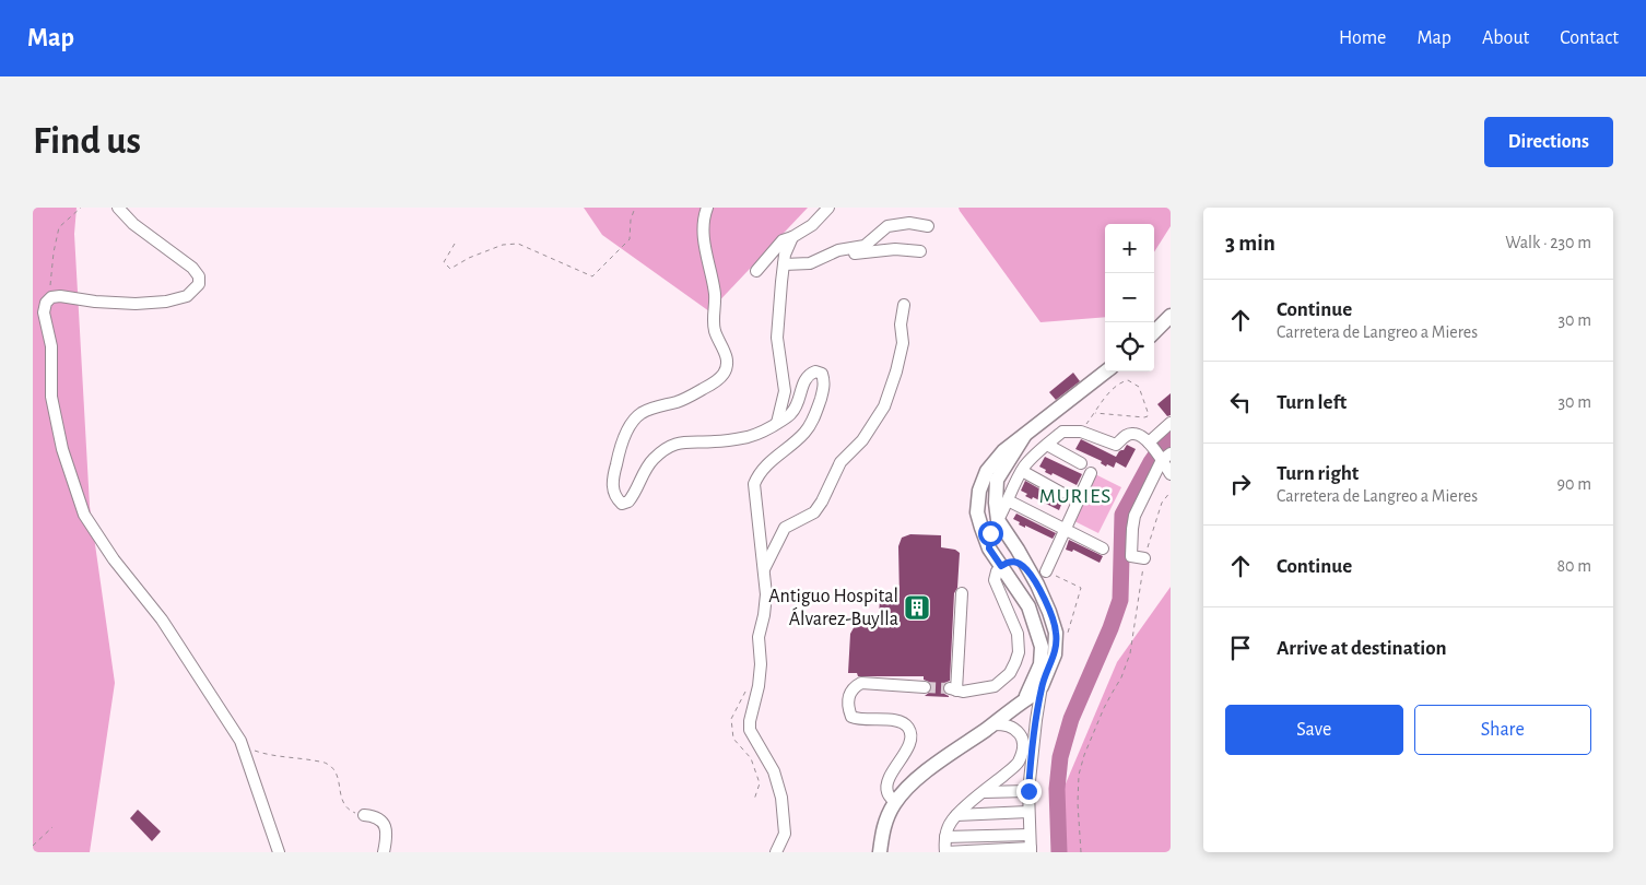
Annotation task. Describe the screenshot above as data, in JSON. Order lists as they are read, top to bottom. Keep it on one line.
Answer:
{"districts":["MURIES"],"places":{"building":["Antiguo Hospital Álvarez-Buylla"]},"page":{"header":"Map","nav":["Home","Map","About","Contact"],"buttons":["Directions",["Save","Share"]],"title":"Find us","heading":["3 min","Walk · 230 m"],"map_buttons":["+","−"],"list":[["Continue","Carretera de Langreo a Mieres","30 m"],["Turn left","30 m"],["Turn right","Carretera de Langreo a Mieres","90 m"],["Continue","80 m"],"Arrive at destination"]}}
